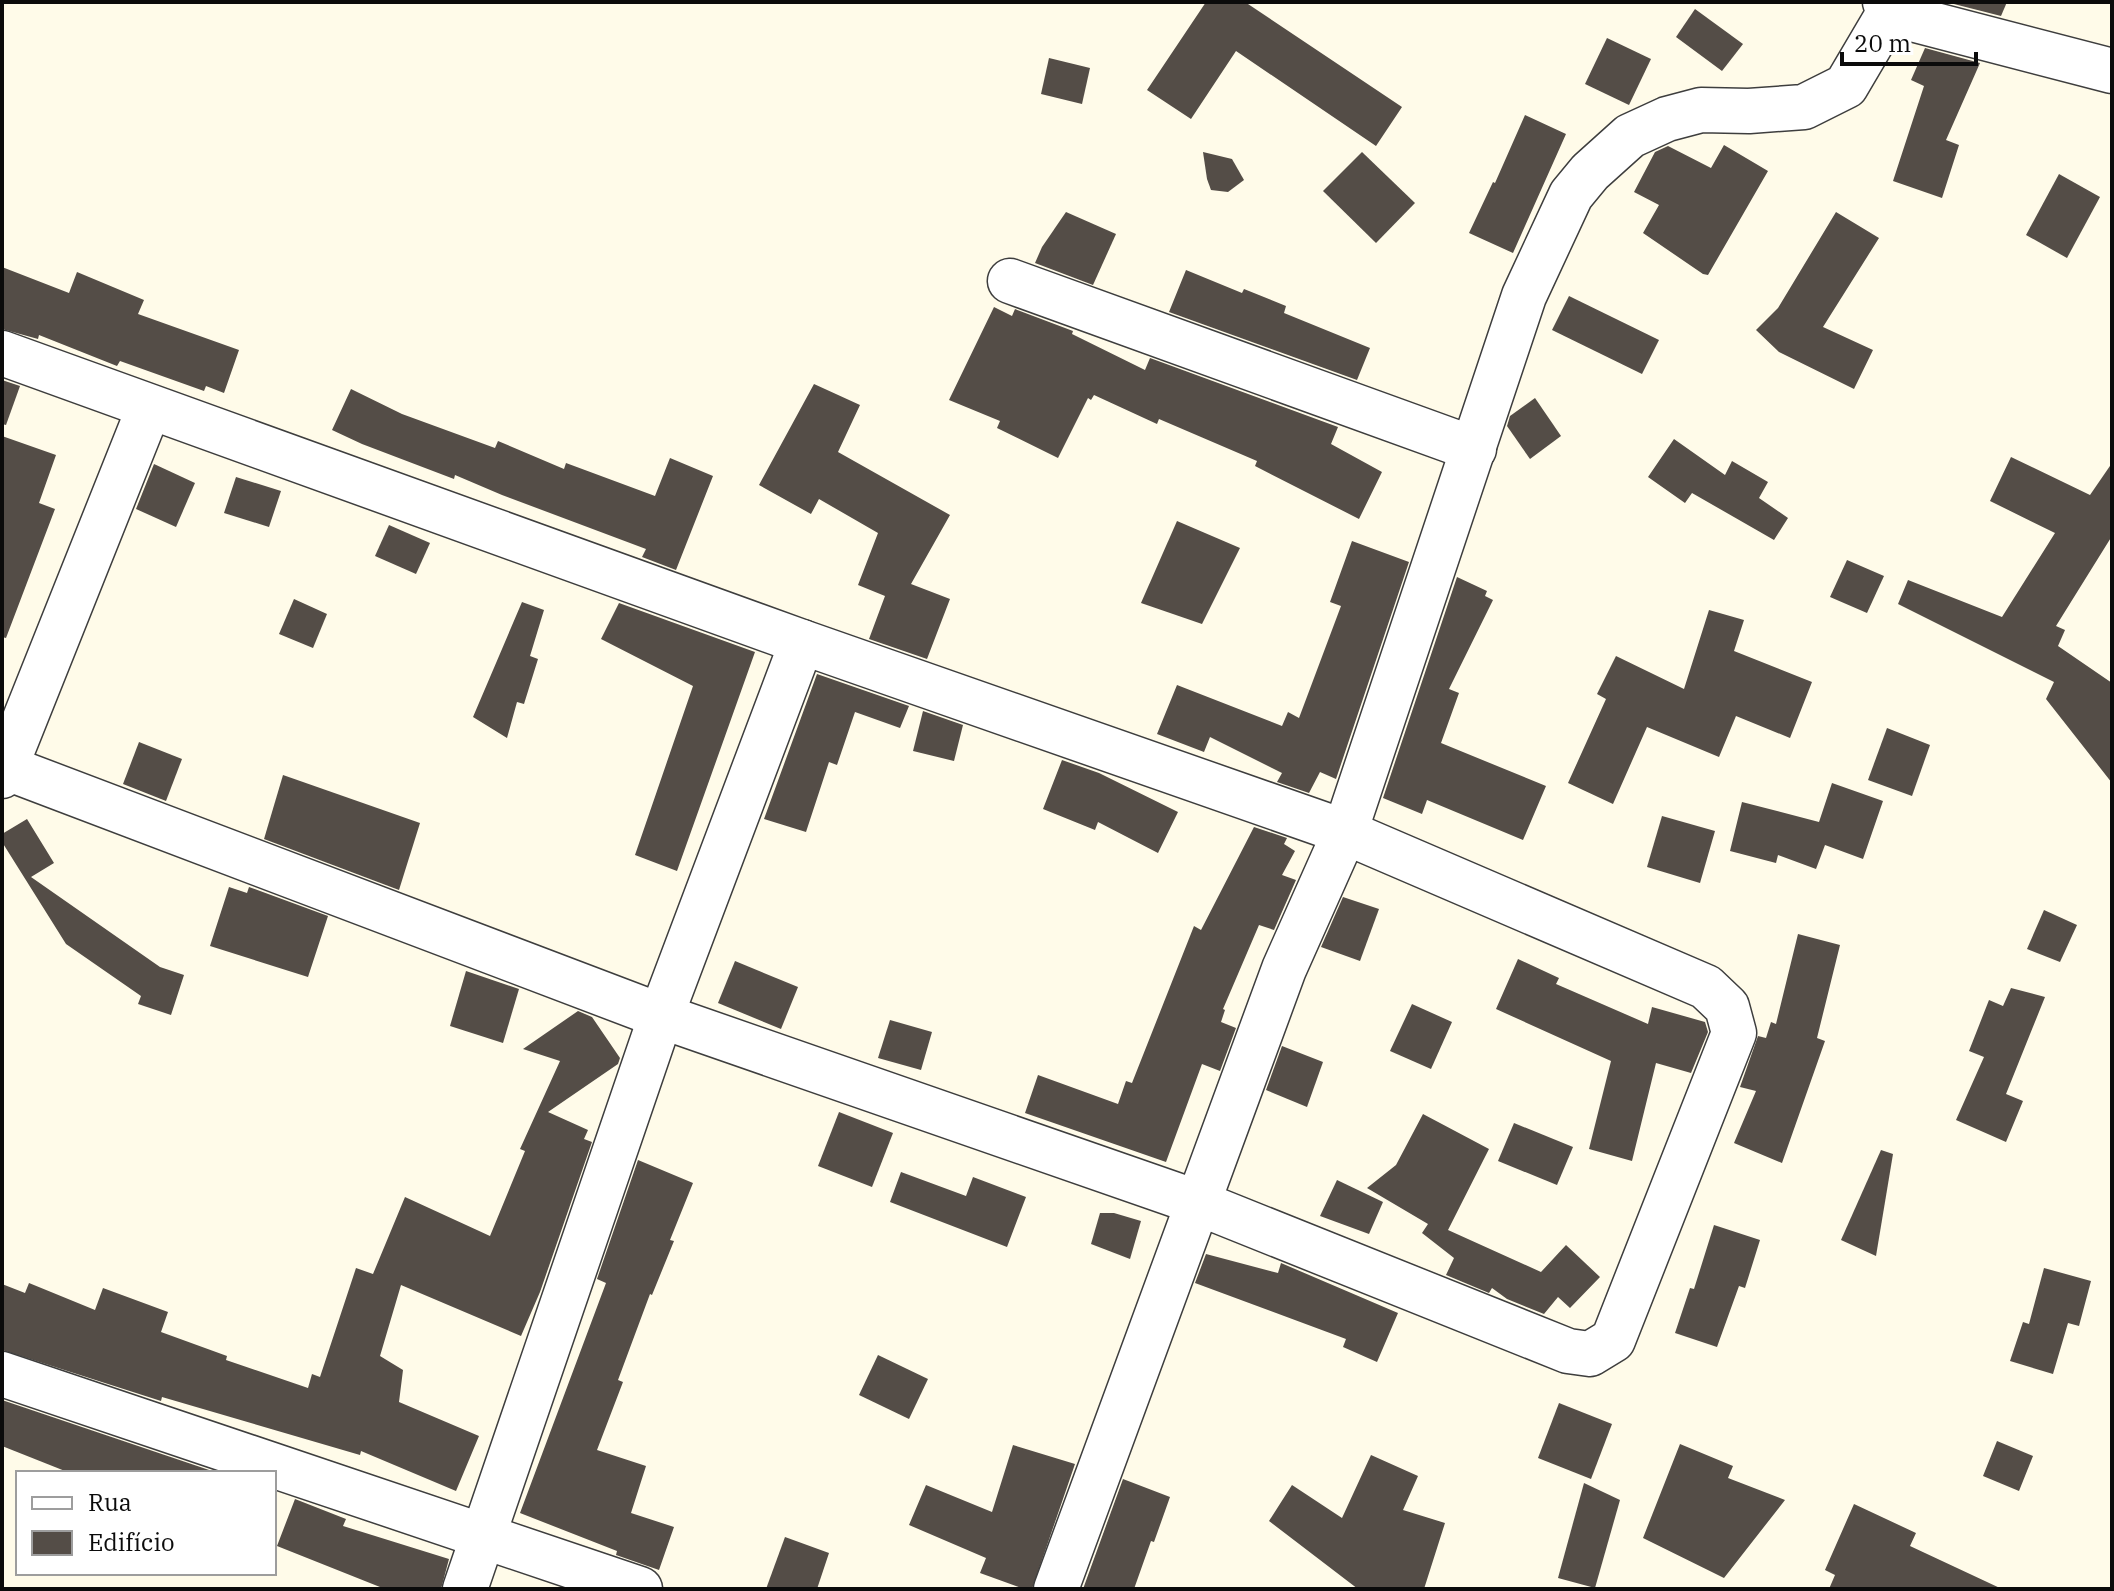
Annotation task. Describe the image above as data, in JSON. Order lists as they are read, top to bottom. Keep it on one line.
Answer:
{"legend":["Rua","Edifício"],"scale_bar":"20 m"}
